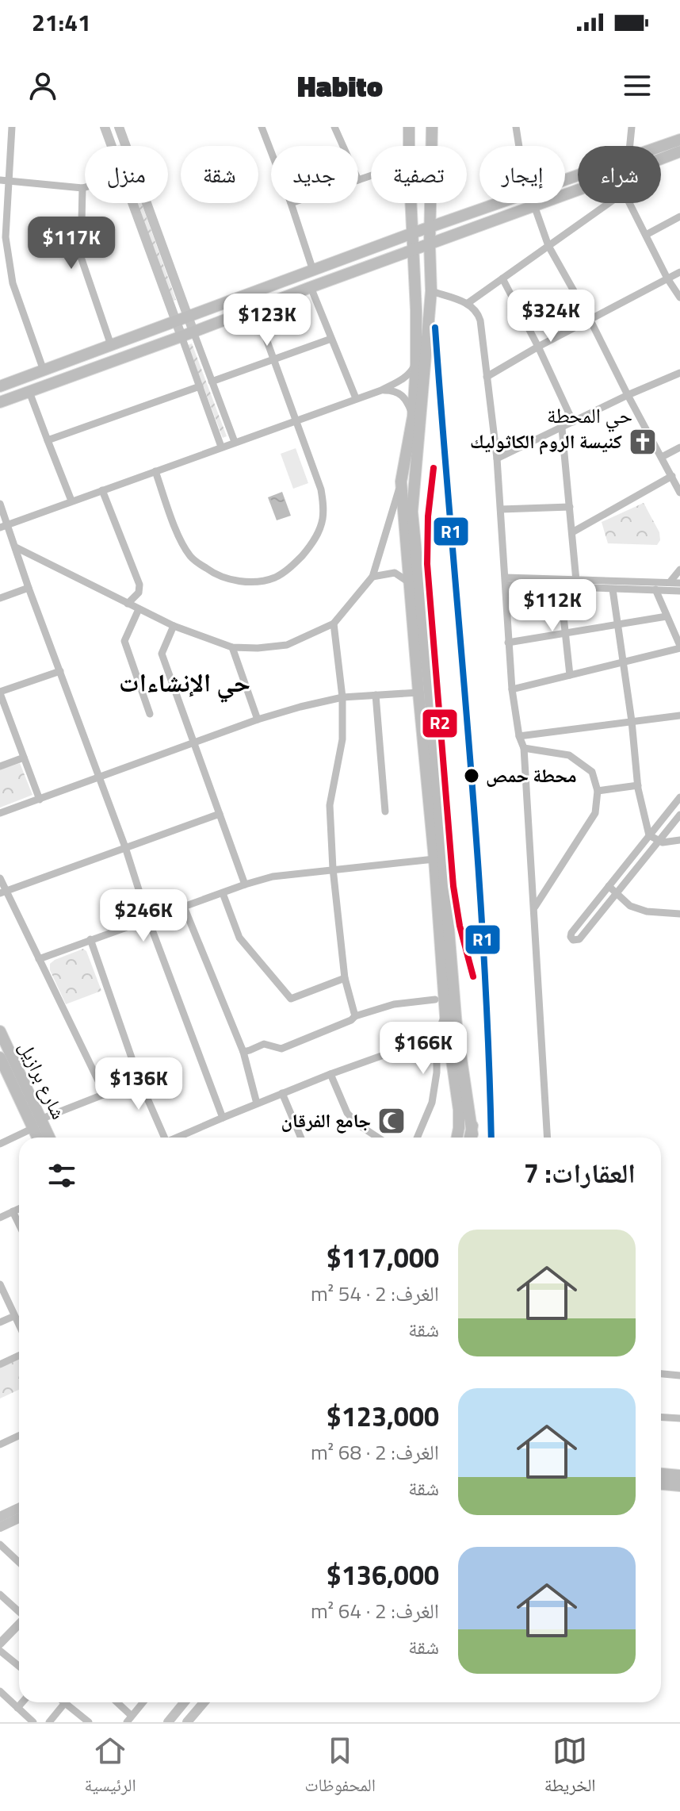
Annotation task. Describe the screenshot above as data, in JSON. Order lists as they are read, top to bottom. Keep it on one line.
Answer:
{"streets":{"main road":["شارع برازيل"]},"districts":["حي المحطة","حي الإنشاءات"],"places":{"church":["كنيسة الروم الكاثوليك"],"other":["محطة حمص"],"mosque":["جامع الفرقان"]},"lines":["transit line R1","transit line R2"],"page":{"status":"21:41","header":"Habito","chip":["شراء","إيجار","تصفية","جديد","شقة","منزل"],"price":["$117K","$324K","$123K","$112K","$246K","$166K","$136K"],"heading":"العقارات: 7","list":[{"name":"$117,000","note":"الغرف: 2 · 54 m² · شقة"},{"name":"$123,000","note":"الغرف: 2 · 68 m² · شقة"},{"name":"$136,000","note":"الغرف: 2 · 64 m² · شقة"}],"tabs":["الخريطة","المحفوظات","الرئيسية"]}}
